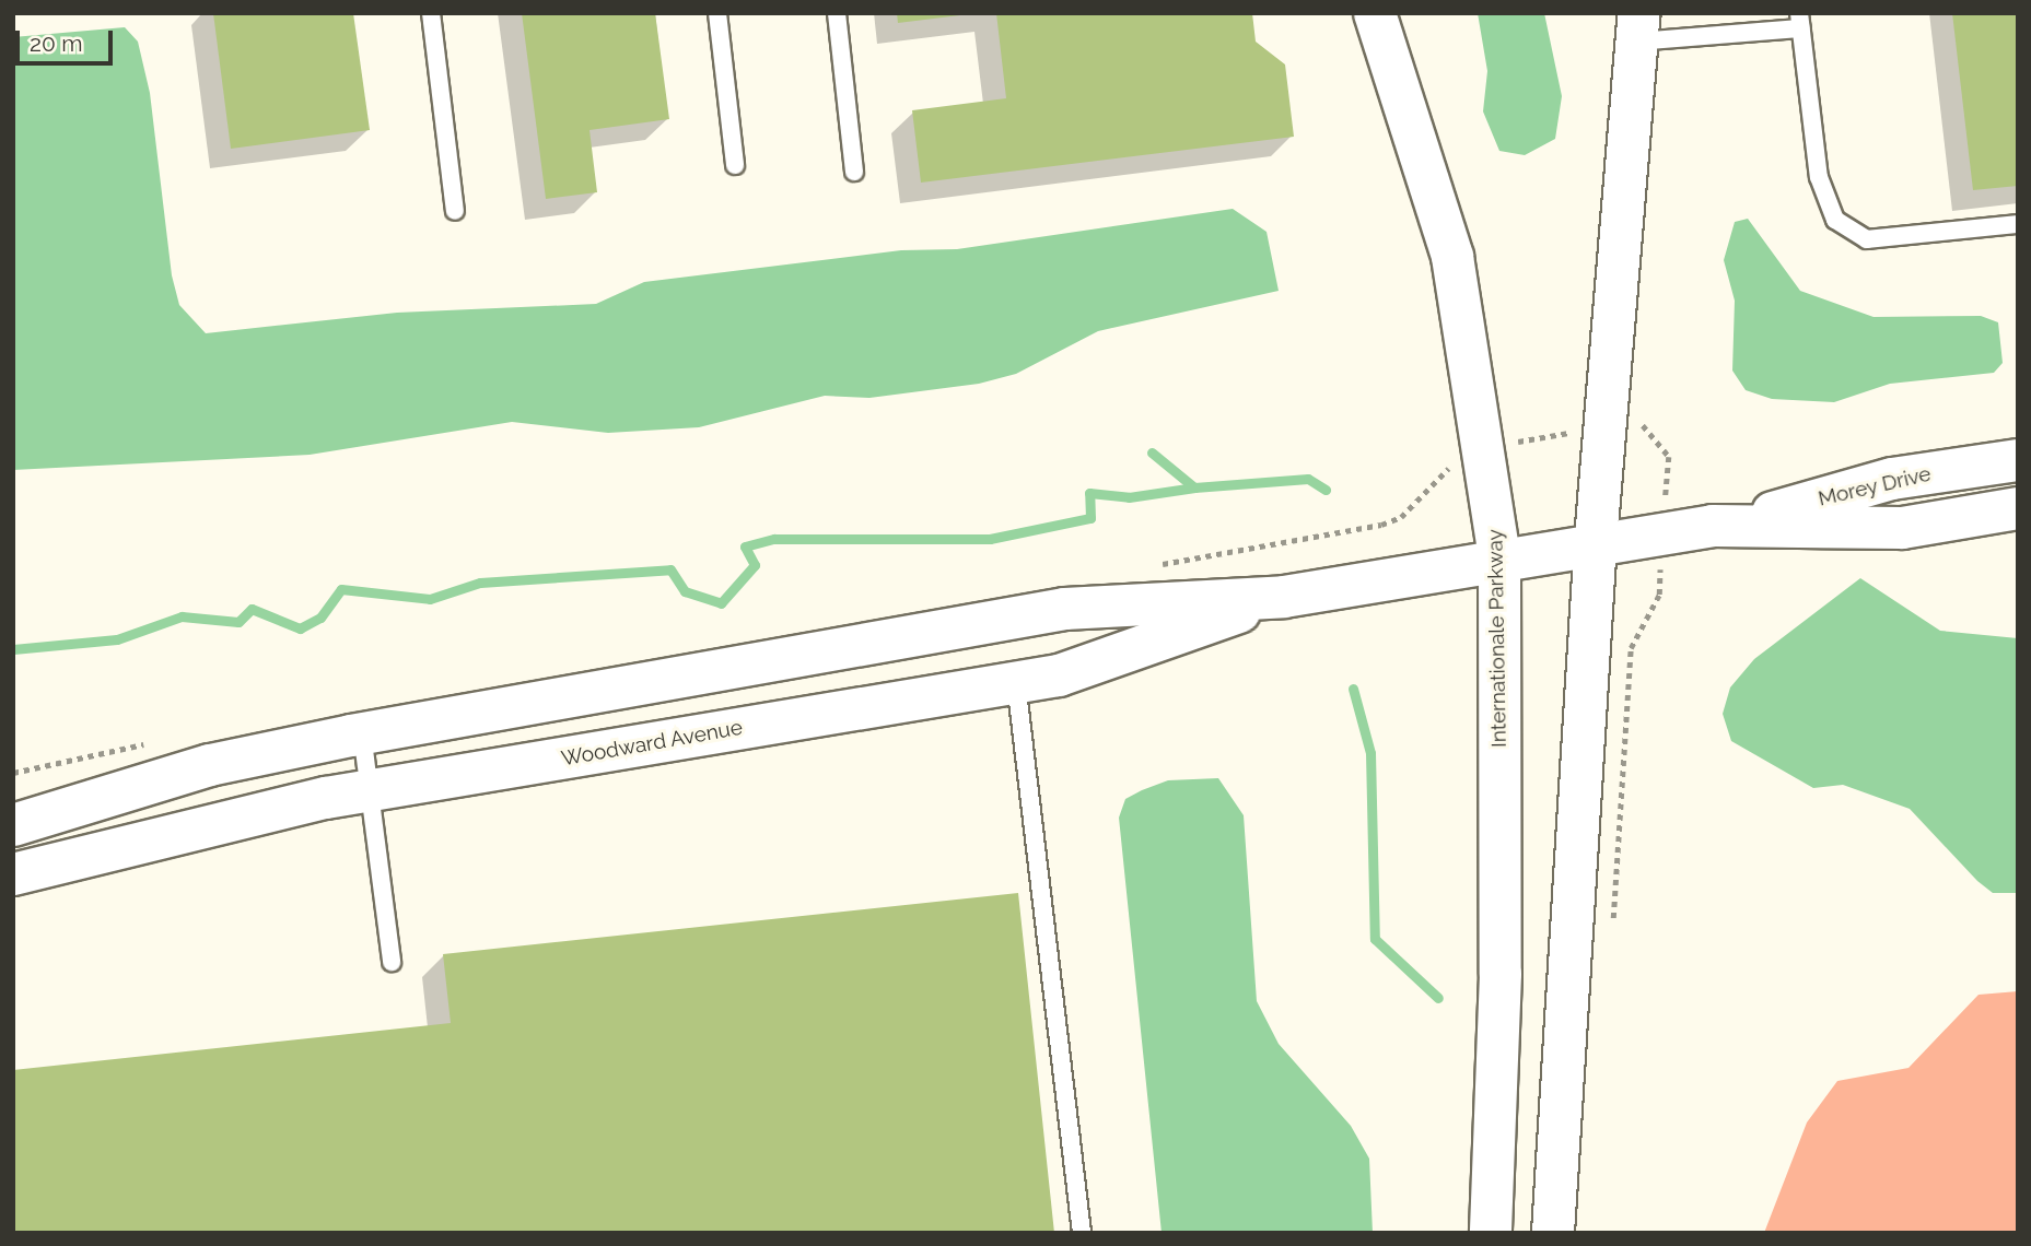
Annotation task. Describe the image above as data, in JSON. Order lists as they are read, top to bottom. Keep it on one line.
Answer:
{"streets":{"street":["Morey Drive","Internationale Parkway","Woodward Avenue"]},"crossings":[["Morey Drive","Woodward Avenue"],["Internationale Parkway","Woodward Avenue"]],"scale_bar":"20 m"}
